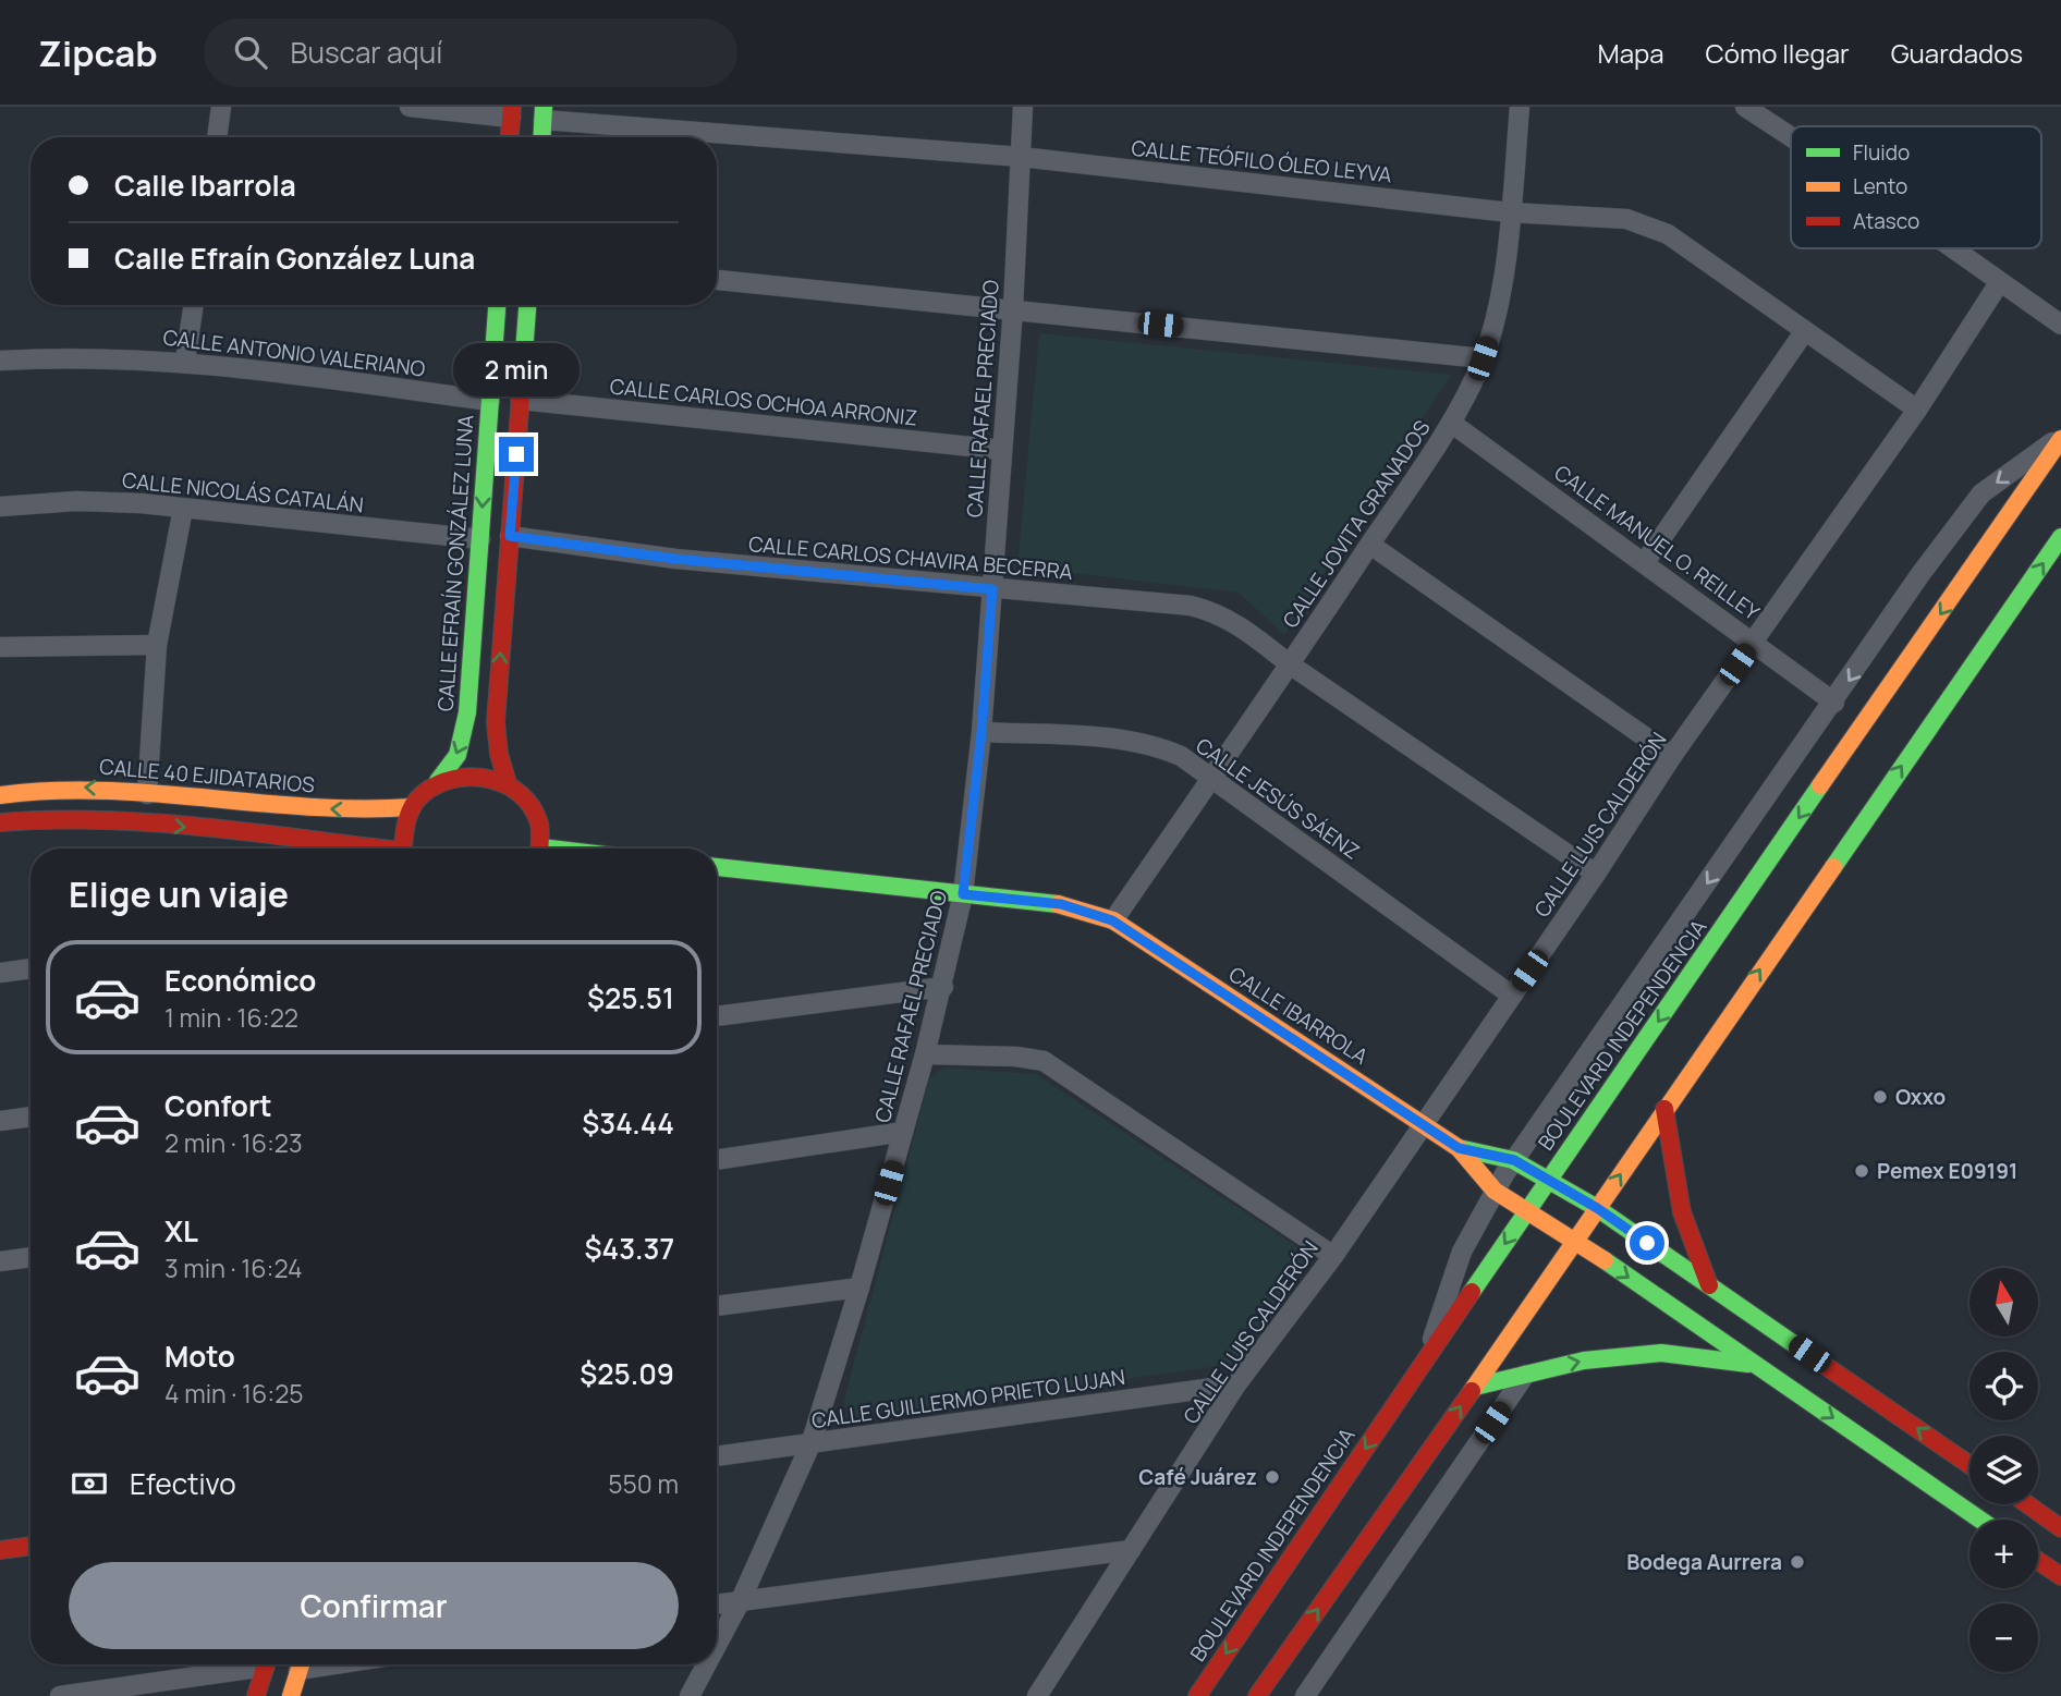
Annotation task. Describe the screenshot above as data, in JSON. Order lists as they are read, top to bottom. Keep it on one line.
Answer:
{"streets":{"main road":["CALLE EFRAÍN GONZÁLEZ LUNA","CALLE 40 EJIDATARIOS","CALLE IBARROLA","BOULEVARD INDEPENDENCIA"],"street":["CALLE TEÓFILO ÓLEO LEYVA","CALLE ANTONIO VALERIANO","CALLE RAFAEL PRECIADO","CALLE CARLOS OCHOA ARRONIZ","CALLE NICOLÁS CATALÁN","CALLE JOVITA GRANADOS","CALLE MANUEL O. REILLEY","CALLE CARLOS CHAVIRA BECERRA","CALLE JESÚS SÁENZ","CALLE LUIS CALDERÓN","CALLE GUILLERMO PRIETO LUJAN"]},"crossings":[["CALLE TEÓFILO ÓLEO LEYVA","CALLE RAFAEL PRECIADO"],["CALLE TEÓFILO ÓLEO LEYVA","CALLE JOVITA GRANADOS"],["CALLE TEÓFILO ÓLEO LEYVA","CALLE LUIS CALDERÓN"],["CALLE ANTONIO VALERIANO","CALLE EFRAÍN GONZÁLEZ LUNA"],["CALLE RAFAEL PRECIADO","CALLE CARLOS OCHOA ARRONIZ"],["CALLE RAFAEL PRECIADO","CALLE CARLOS CHAVIRA BECERRA"],["CALLE RAFAEL PRECIADO","CALLE JESÚS SÁENZ"],["CALLE RAFAEL PRECIADO","CALLE IBARROLA"],["CALLE RAFAEL PRECIADO","CALLE GUILLERMO PRIETO LUJAN"],["CALLE NICOLÁS CATALÁN","CALLE EFRAÍN GONZÁLEZ LUNA"],["CALLE JOVITA GRANADOS","CALLE MANUEL O. REILLEY"],["CALLE JOVITA GRANADOS","CALLE CARLOS CHAVIRA BECERRA"],["CALLE JOVITA GRANADOS","CALLE JESÚS SÁENZ"],["CALLE JOVITA GRANADOS","CALLE IBARROLA"],["CALLE MANUEL O. REILLEY","CALLE LUIS CALDERÓN"],["CALLE JESÚS SÁENZ","CALLE LUIS CALDERÓN"],["CALLE LUIS CALDERÓN","CALLE IBARROLA"],["CALLE LUIS CALDERÓN","CALLE GUILLERMO PRIETO LUJAN"],["CALLE IBARROLA","BOULEVARD INDEPENDENCIA"]],"places":["Oxxo","Pemex E09191","Café Juárez","Bodega Aurrera"],"legend":["Fluido","Lento","Atasco"],"north":"top","page":{"header":"Zipcab","search":"Buscar aquí","nav":["Mapa","Cómo llegar","Guardados"],"banner":["Calle Ibarrola","Calle Efraín González Luna"],"bubble":"2 min","heading":"Elige un viaje","list":[{"name":"Económico","note":"1 min · 16:22","value":"$25.51"},{"name":"Confort","note":"2 min · 16:23","value":"$34.44"},{"name":"XL","note":"3 min · 16:24","value":"$43.37"},{"name":"Moto","note":"4 min · 16:25","value":"$25.09"}],"map_buttons":["+","−"],"pay":["Efectivo","550 m"],"buttons":"Confirmar"}}
